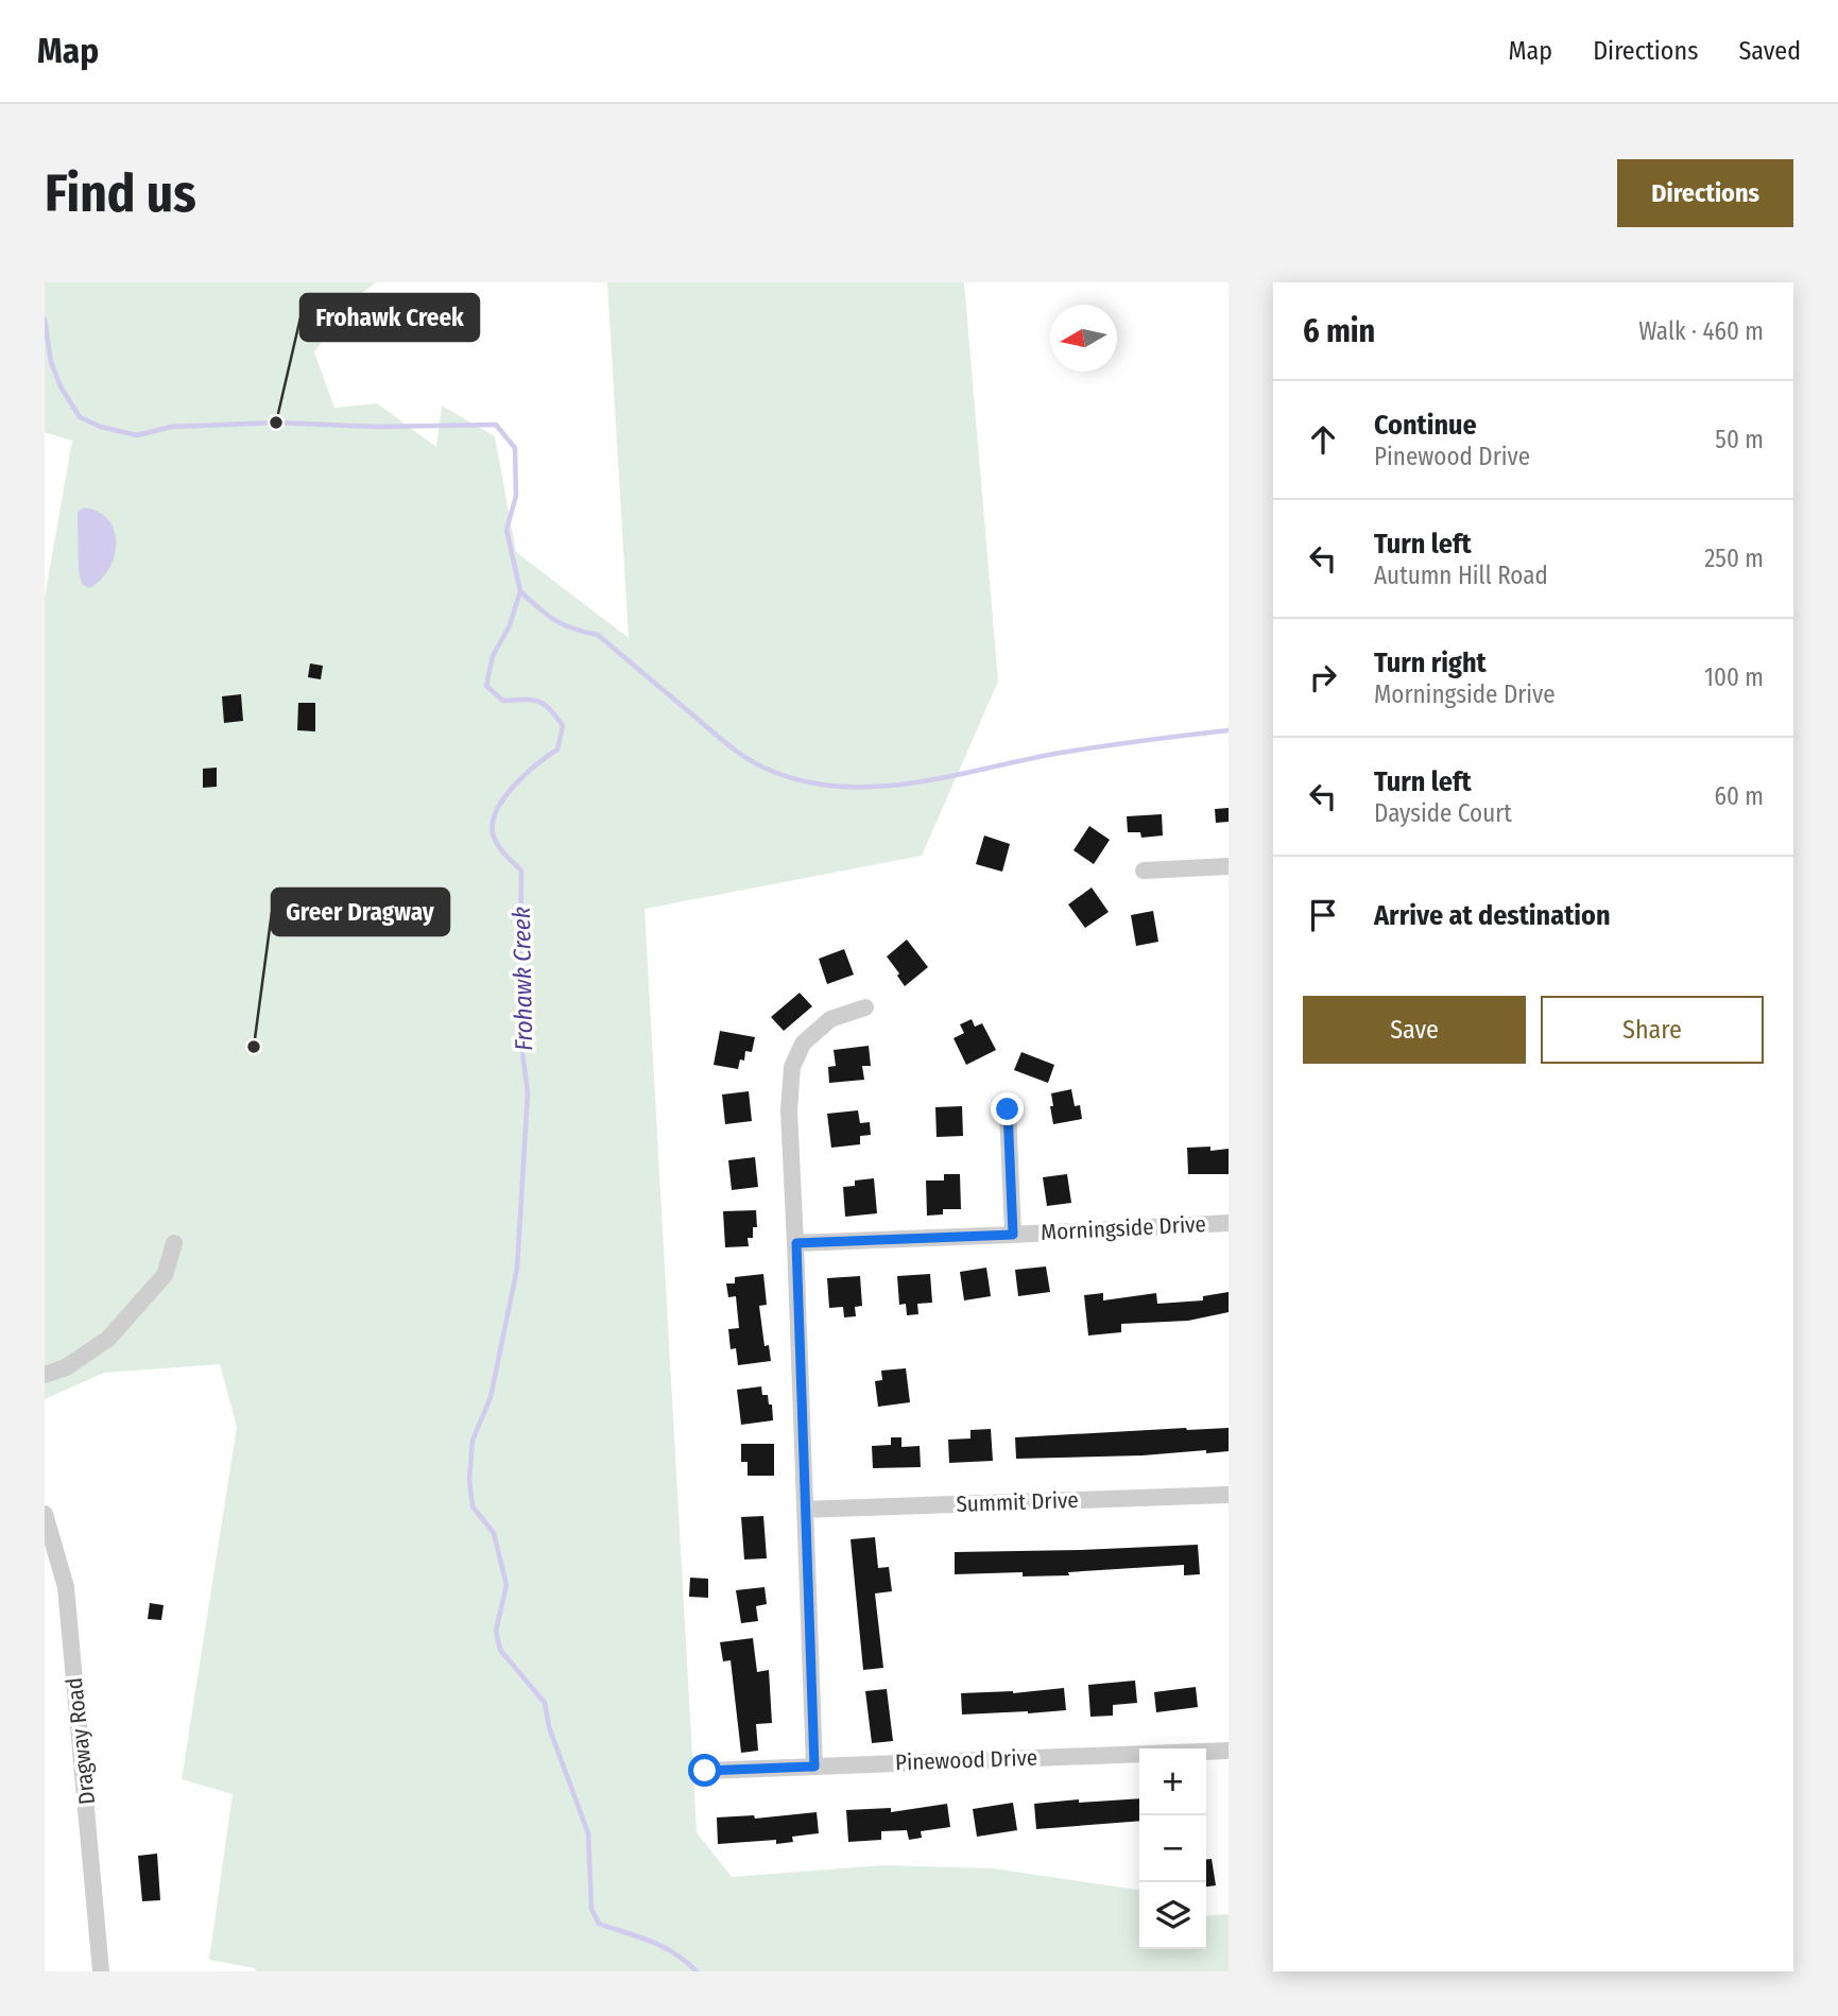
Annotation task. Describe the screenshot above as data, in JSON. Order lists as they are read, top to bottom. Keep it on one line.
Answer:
{"streets":{"street":["Morningside Drive","Summit Drive","Dragway Road","Pinewood Drive"]},"water":["Frohawk Creek"],"places":["Frohawk Creek","Greer Dragway"],"north":"left","page":{"header":"Map","nav":["Map","Directions","Saved"],"buttons":["Directions",["Save","Share"]],"title":"Find us","heading":["6 min","Walk · 460 m"],"list":[["Continue","Pinewood Drive","50 m"],["Turn left","Autumn Hill Road","250 m"],["Turn right","Morningside Drive","100 m"],["Turn left","Dayside Court","60 m"],"Arrive at destination"],"map_buttons":["+","−"]}}
